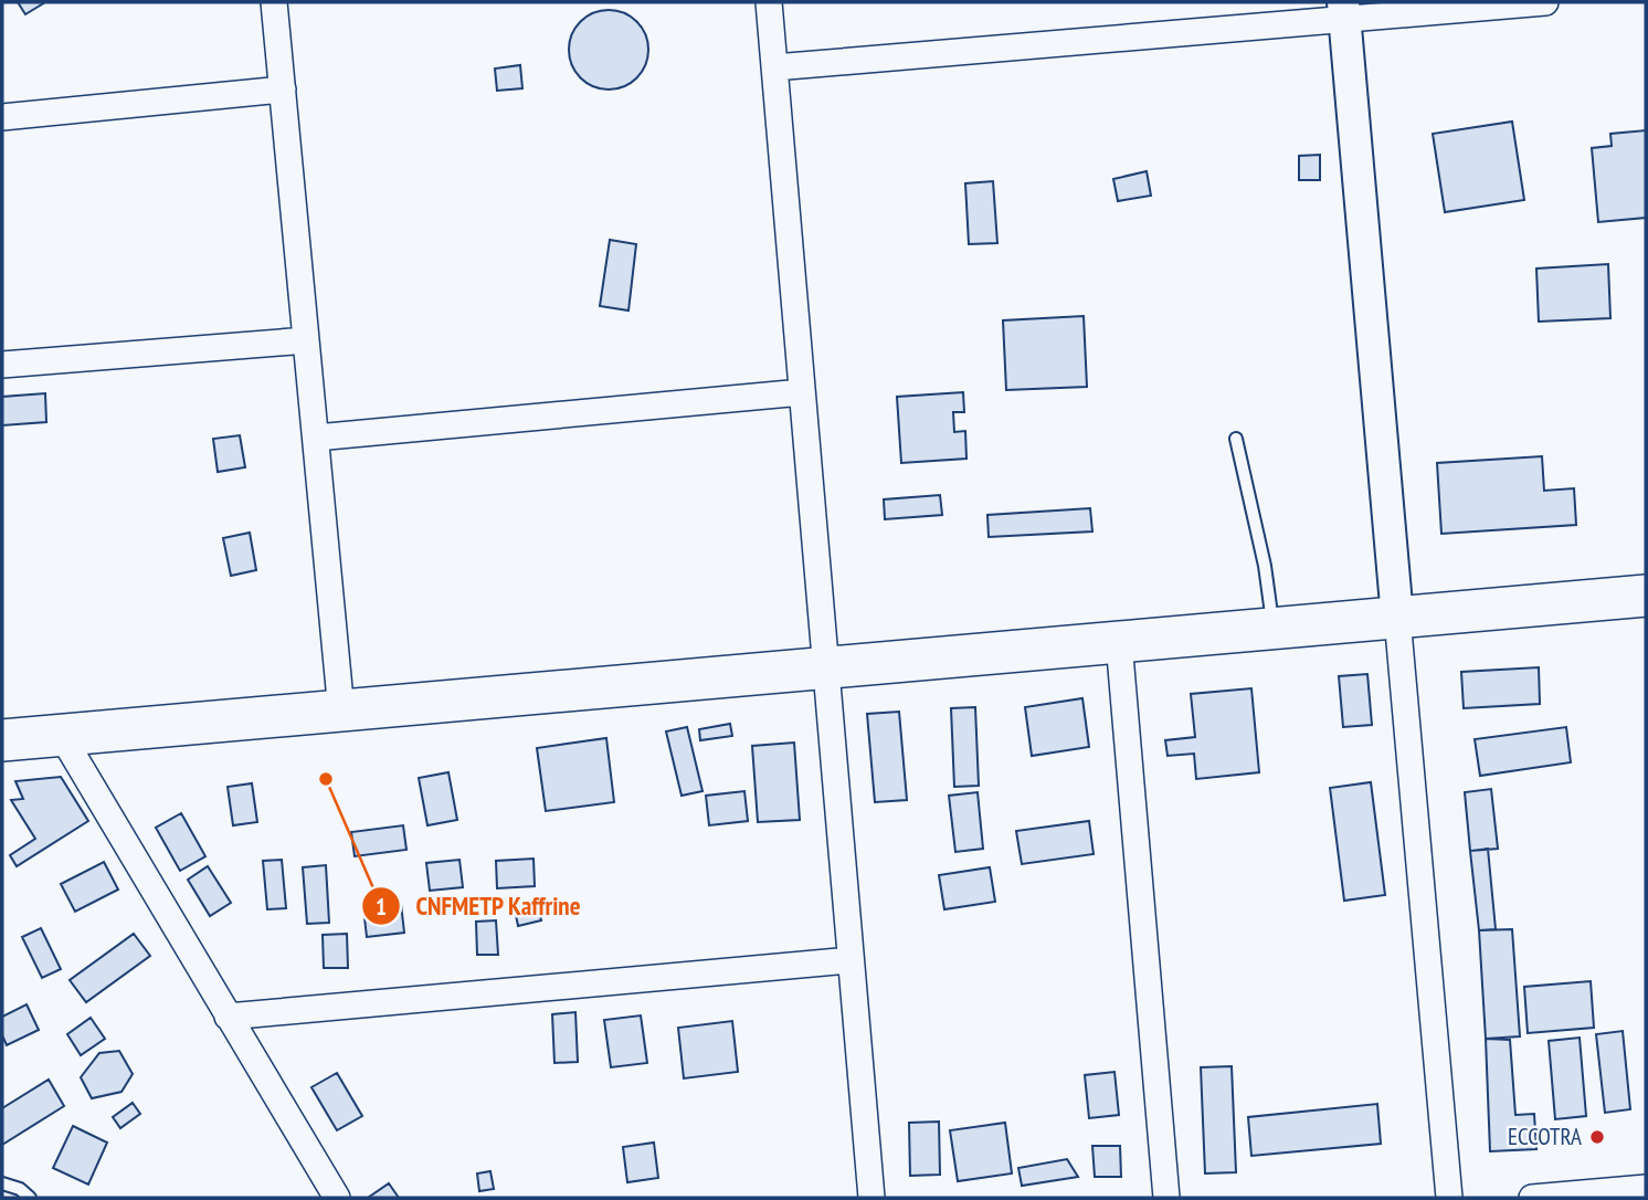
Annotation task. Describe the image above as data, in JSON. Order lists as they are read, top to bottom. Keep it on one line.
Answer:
{"places":["CNFMETP Kaffrine","ECCOTRA"]}
